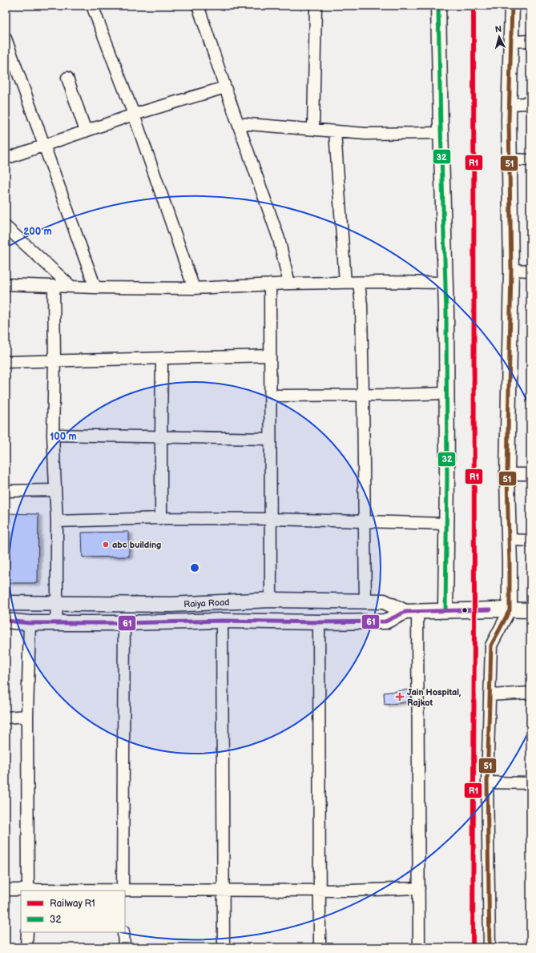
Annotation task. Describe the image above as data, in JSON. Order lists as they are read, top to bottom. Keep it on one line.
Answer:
{"streets":{"street":["Raiya Road"]},"places":{"other":["abc building"],"health":["Jain Hospital, Rajkot"]},"lines":["rail line R1","transit line 32","transit line 51","transit line 61"],"legend":["Railway R1","32"],"north":"top","rings":["200 m","100 m"]}
